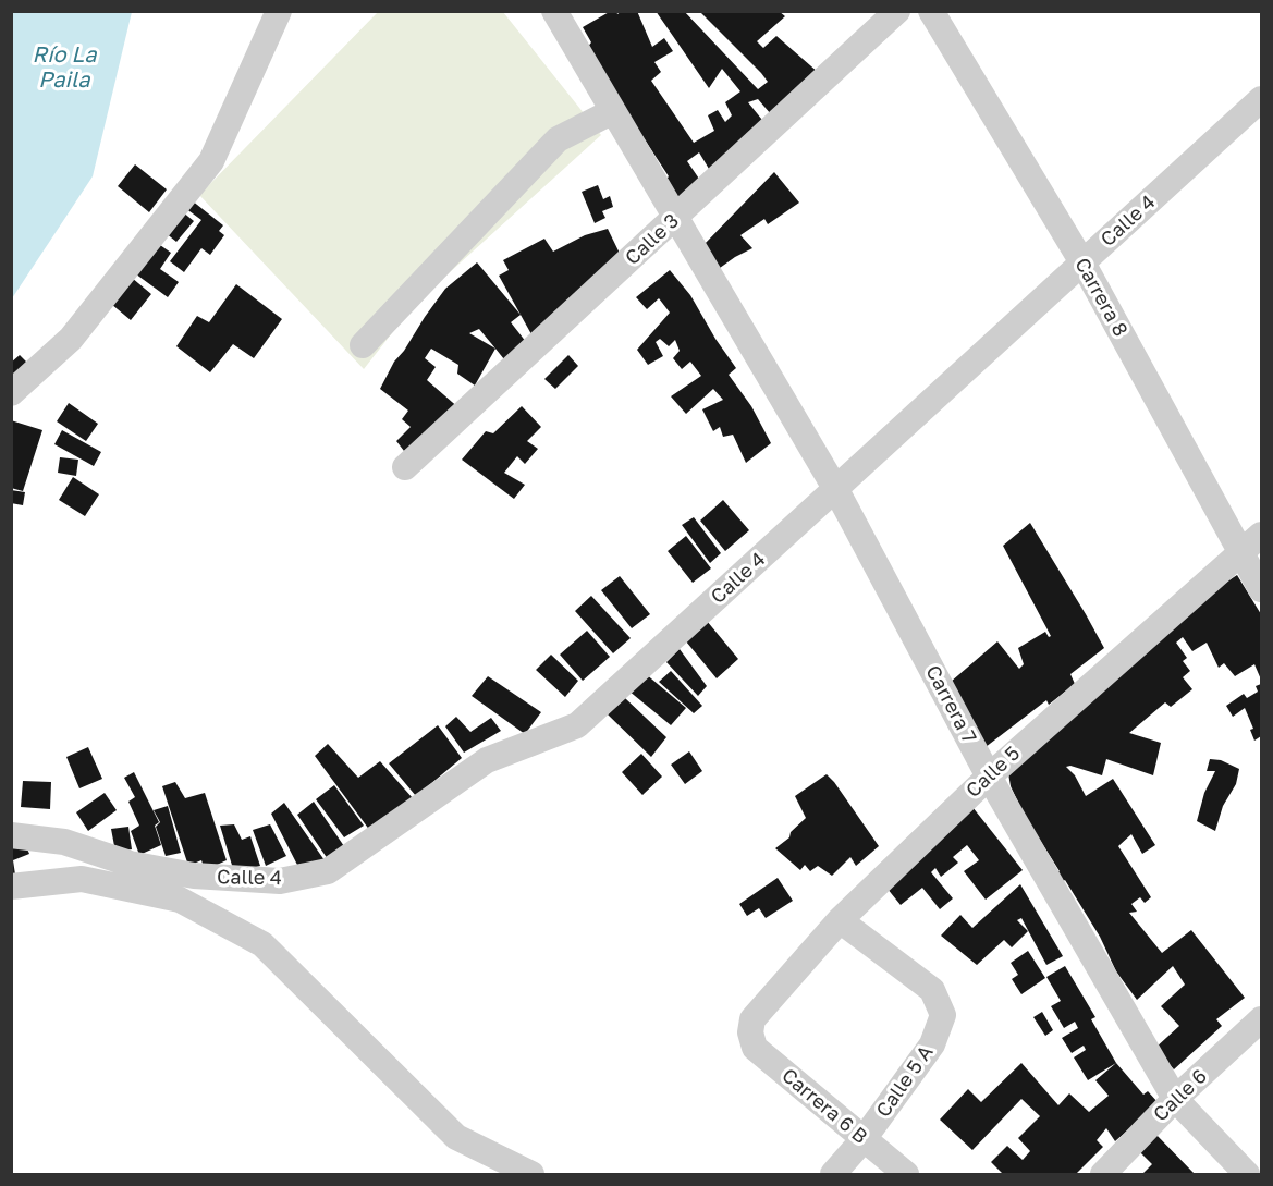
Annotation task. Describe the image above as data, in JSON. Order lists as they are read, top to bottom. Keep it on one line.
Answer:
{"streets":{"street":["Calle 4","Calle 3","Carrera 8","Carrera 7","Calle 5","Calle 5 A","Calle 6","Carrera 6 B"]},"crossings":[["Calle 4","Carrera 8"],["Calle 4","Carrera 7"],["Calle 3","Carrera 7"],["Carrera 8","Calle 5"],["Carrera 7","Calle 5"],["Carrera 7","Calle 6"],["Calle 5","Calle 5 A"],["Calle 5","Carrera 6 B"],["Calle 5 A","Carrera 6 B"]],"water":["Río La Paila"]}
